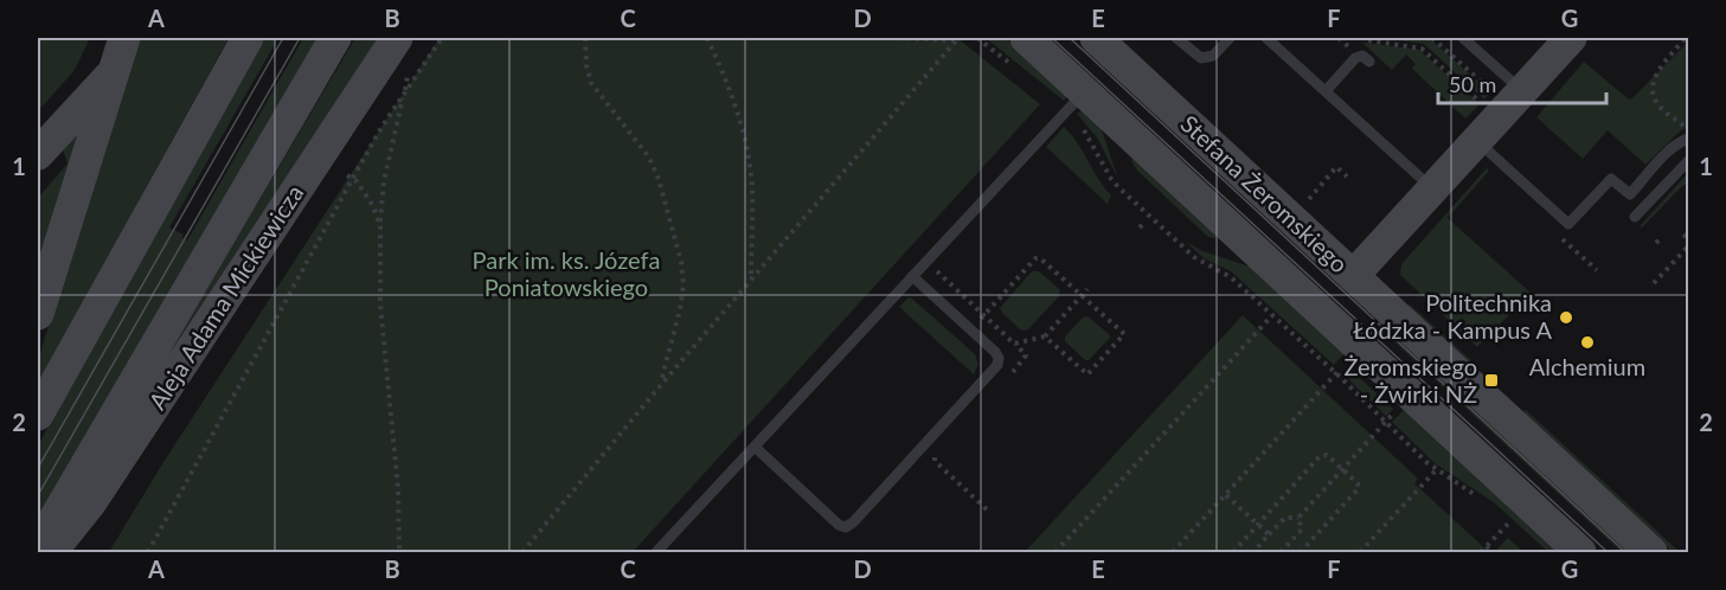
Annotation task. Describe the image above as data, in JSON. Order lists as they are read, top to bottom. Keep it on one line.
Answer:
{"streets":{"main road":["Stefana Żeromskiego","Aleja Adama Mickiewicza"]},"parks":["Park im. ks. Józefa Poniatowskiego"],"places":{"other":["Politechnika Łódzka - Kampus A","Alchemium"],"transit":["Żeromskiego - Żwirki NŻ"]},"scale_bar":"50 m","grid":{"columns":["A","B","C","D","E","F","G"],"rows":["1","2"]}}
